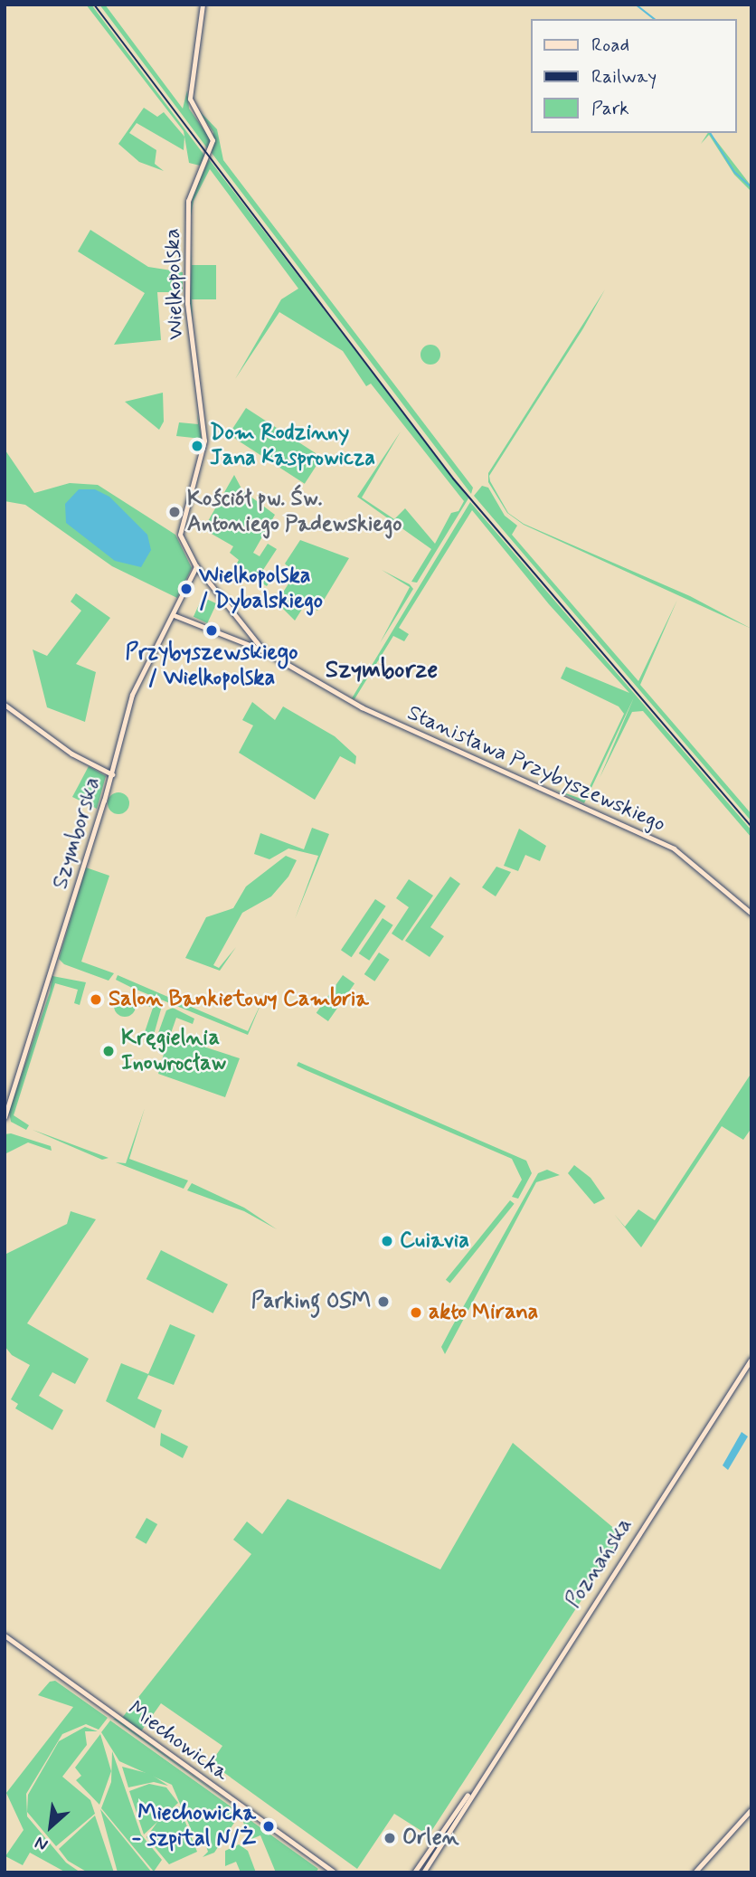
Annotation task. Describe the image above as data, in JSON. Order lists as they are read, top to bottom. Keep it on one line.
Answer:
{"streets":{"street":["Wielkopolska","Stanisława Przybyszewskiego","Szymborska","Poznańska","Miechowicka"]},"crossings":[["Wielkopolska","Stanisława Przybyszewskiego"],["Wielkopolska","Szymborska"],["Stanisława Przybyszewskiego","Szymborska"]],"districts":["Szymborze"],"places":["Dom Rodzinny Jana Kasprowicza","Kościół pw. Św. Antoniego Padewskiego","Wielkopolska / Dybalskiego","Przybyszewskiego / Wielkopolska","Salon Bankietowy Cambria","Kręgielnia Inowrocław","Cuiavia","Parking OSM","akto Mirana","Miechowicka - szpital N/Ż","Orlen"],"legend":["Road","Railway","Park"],"north":"bottom left"}
